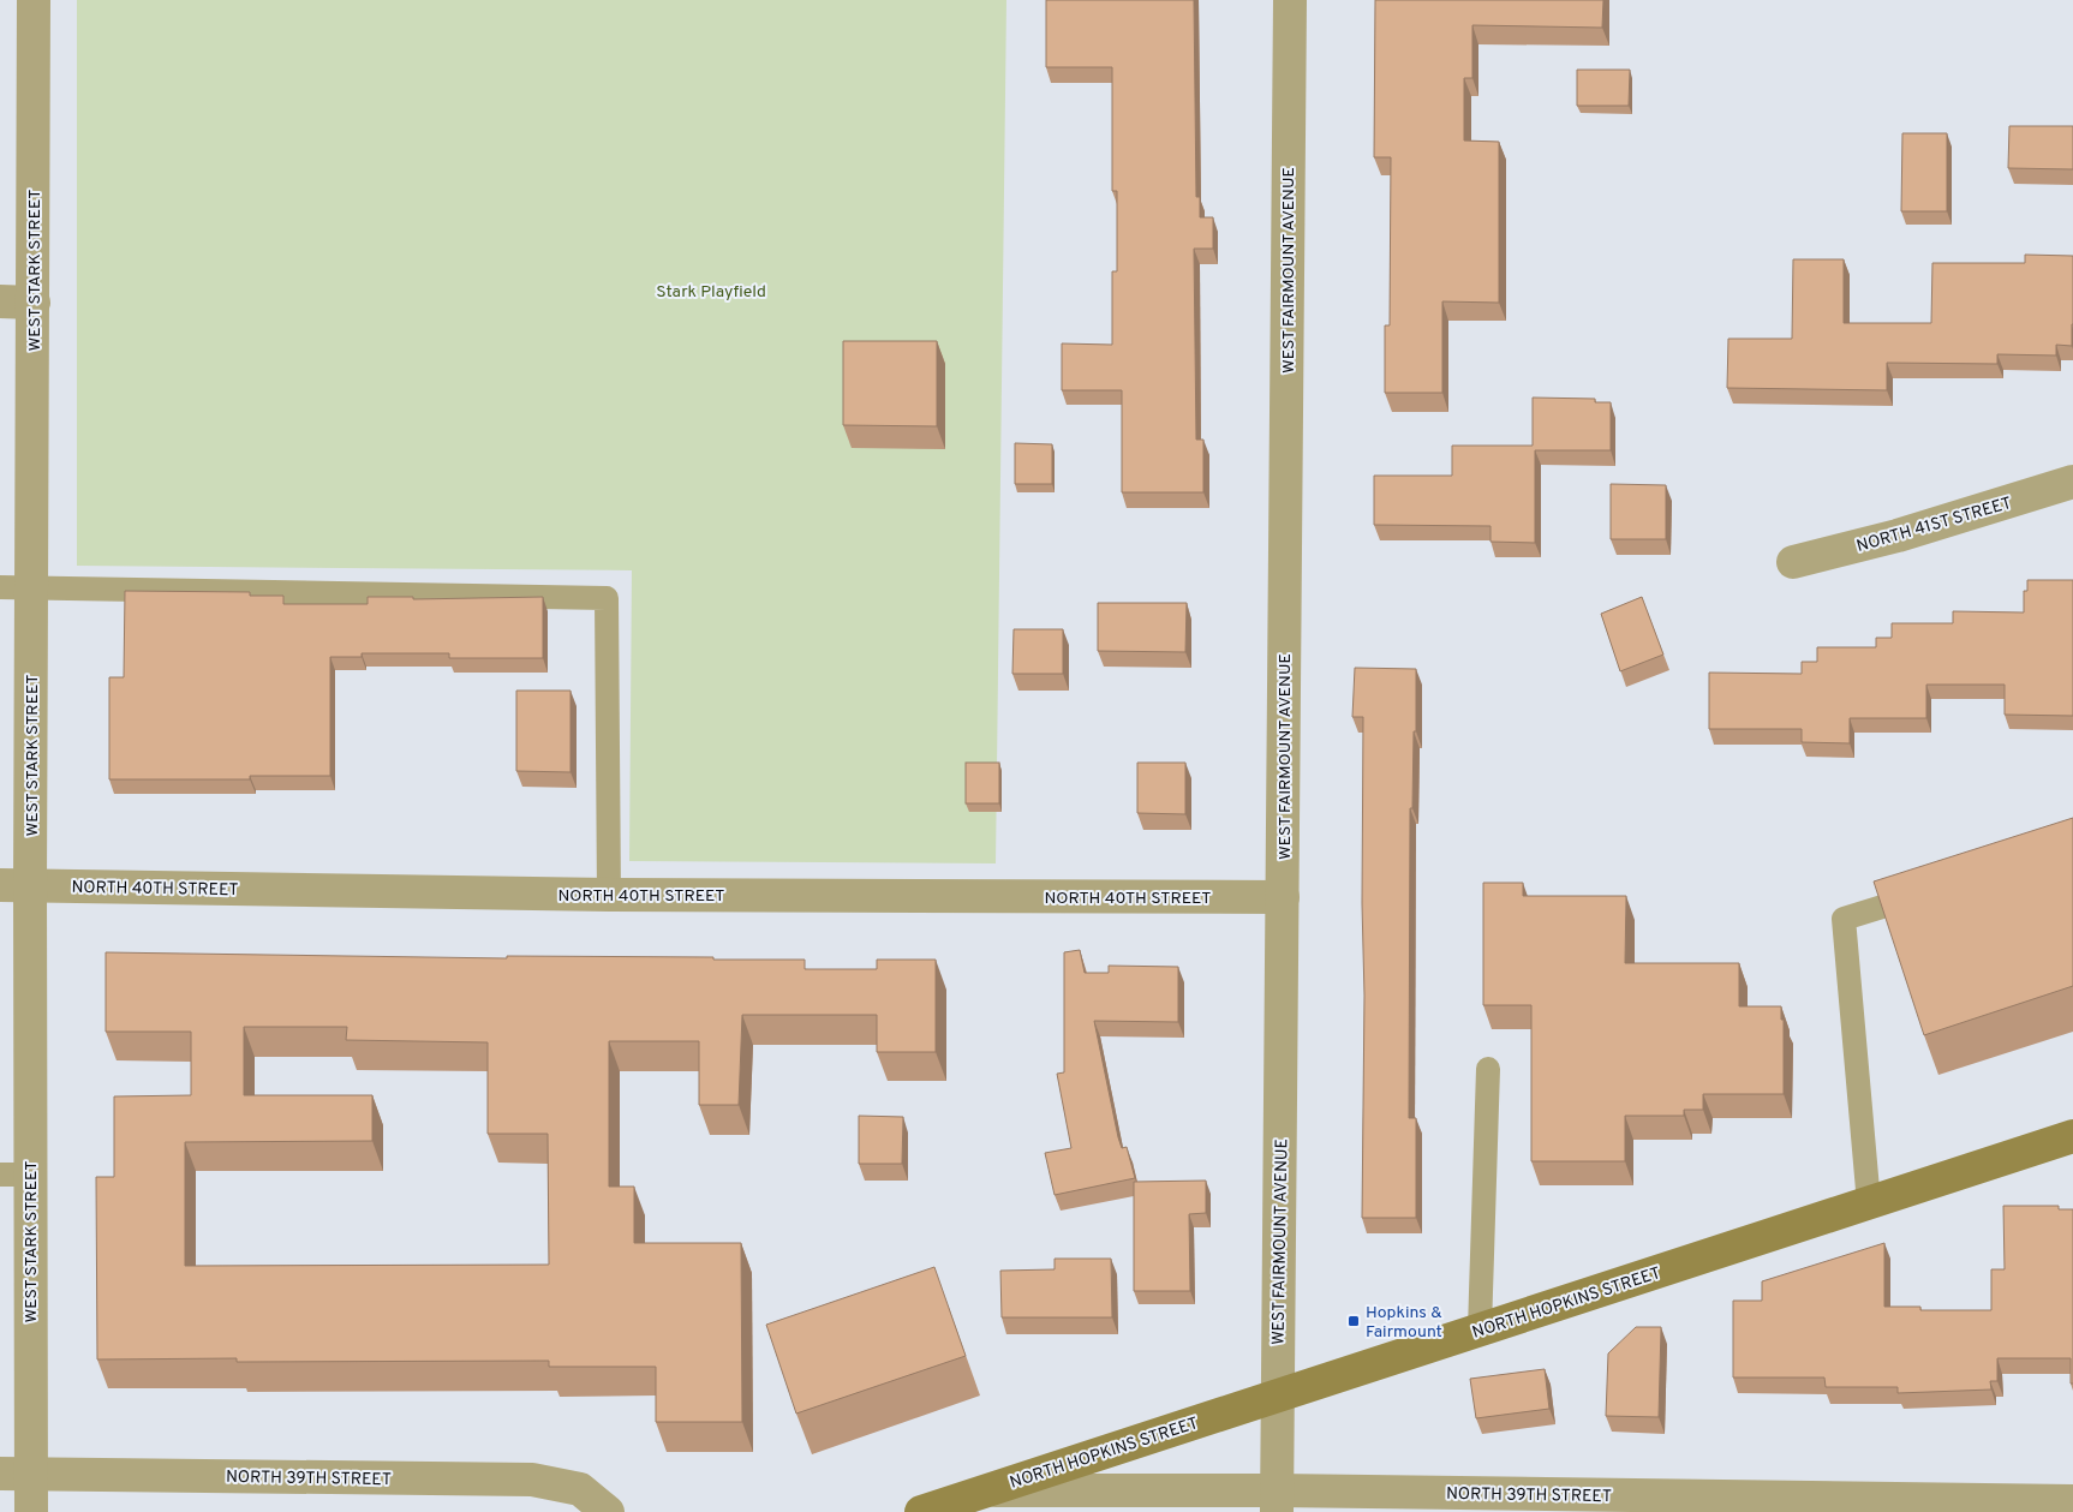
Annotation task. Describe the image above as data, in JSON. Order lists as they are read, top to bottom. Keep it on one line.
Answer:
{"streets":{"main road":["NORTH HOPKINS STREET"],"street":["WEST STARK STREET","WEST FAIRMOUNT AVENUE","NORTH 41ST STREET","NORTH 40TH STREET","NORTH 39TH STREET"]},"crossings":[["WEST STARK STREET","NORTH 40TH STREET"],["WEST STARK STREET","NORTH 39TH STREET"],["WEST FAIRMOUNT AVENUE","NORTH 40TH STREET"],["WEST FAIRMOUNT AVENUE","NORTH HOPKINS STREET"],["WEST FAIRMOUNT AVENUE","NORTH 39TH STREET"],["NORTH HOPKINS STREET","NORTH 39TH STREET"]],"parks":["Stark Playfield"],"places":{"transit":["Hopkins & Fairmount"]}}
